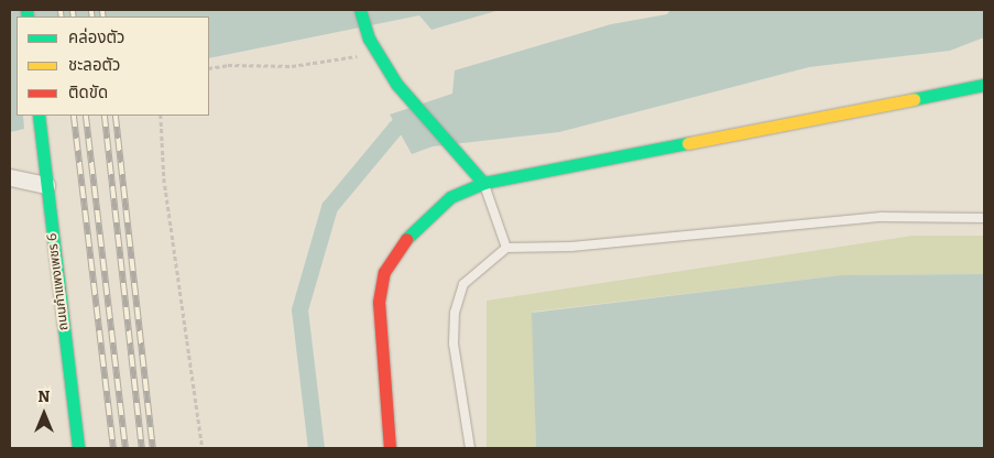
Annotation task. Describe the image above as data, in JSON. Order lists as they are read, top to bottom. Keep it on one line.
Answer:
{"streets":{"street":["ถนนกำแพงเพชร 6"]},"legend":["คล่องตัว","ชะลอตัว","ติดขัด"],"north":"top"}
